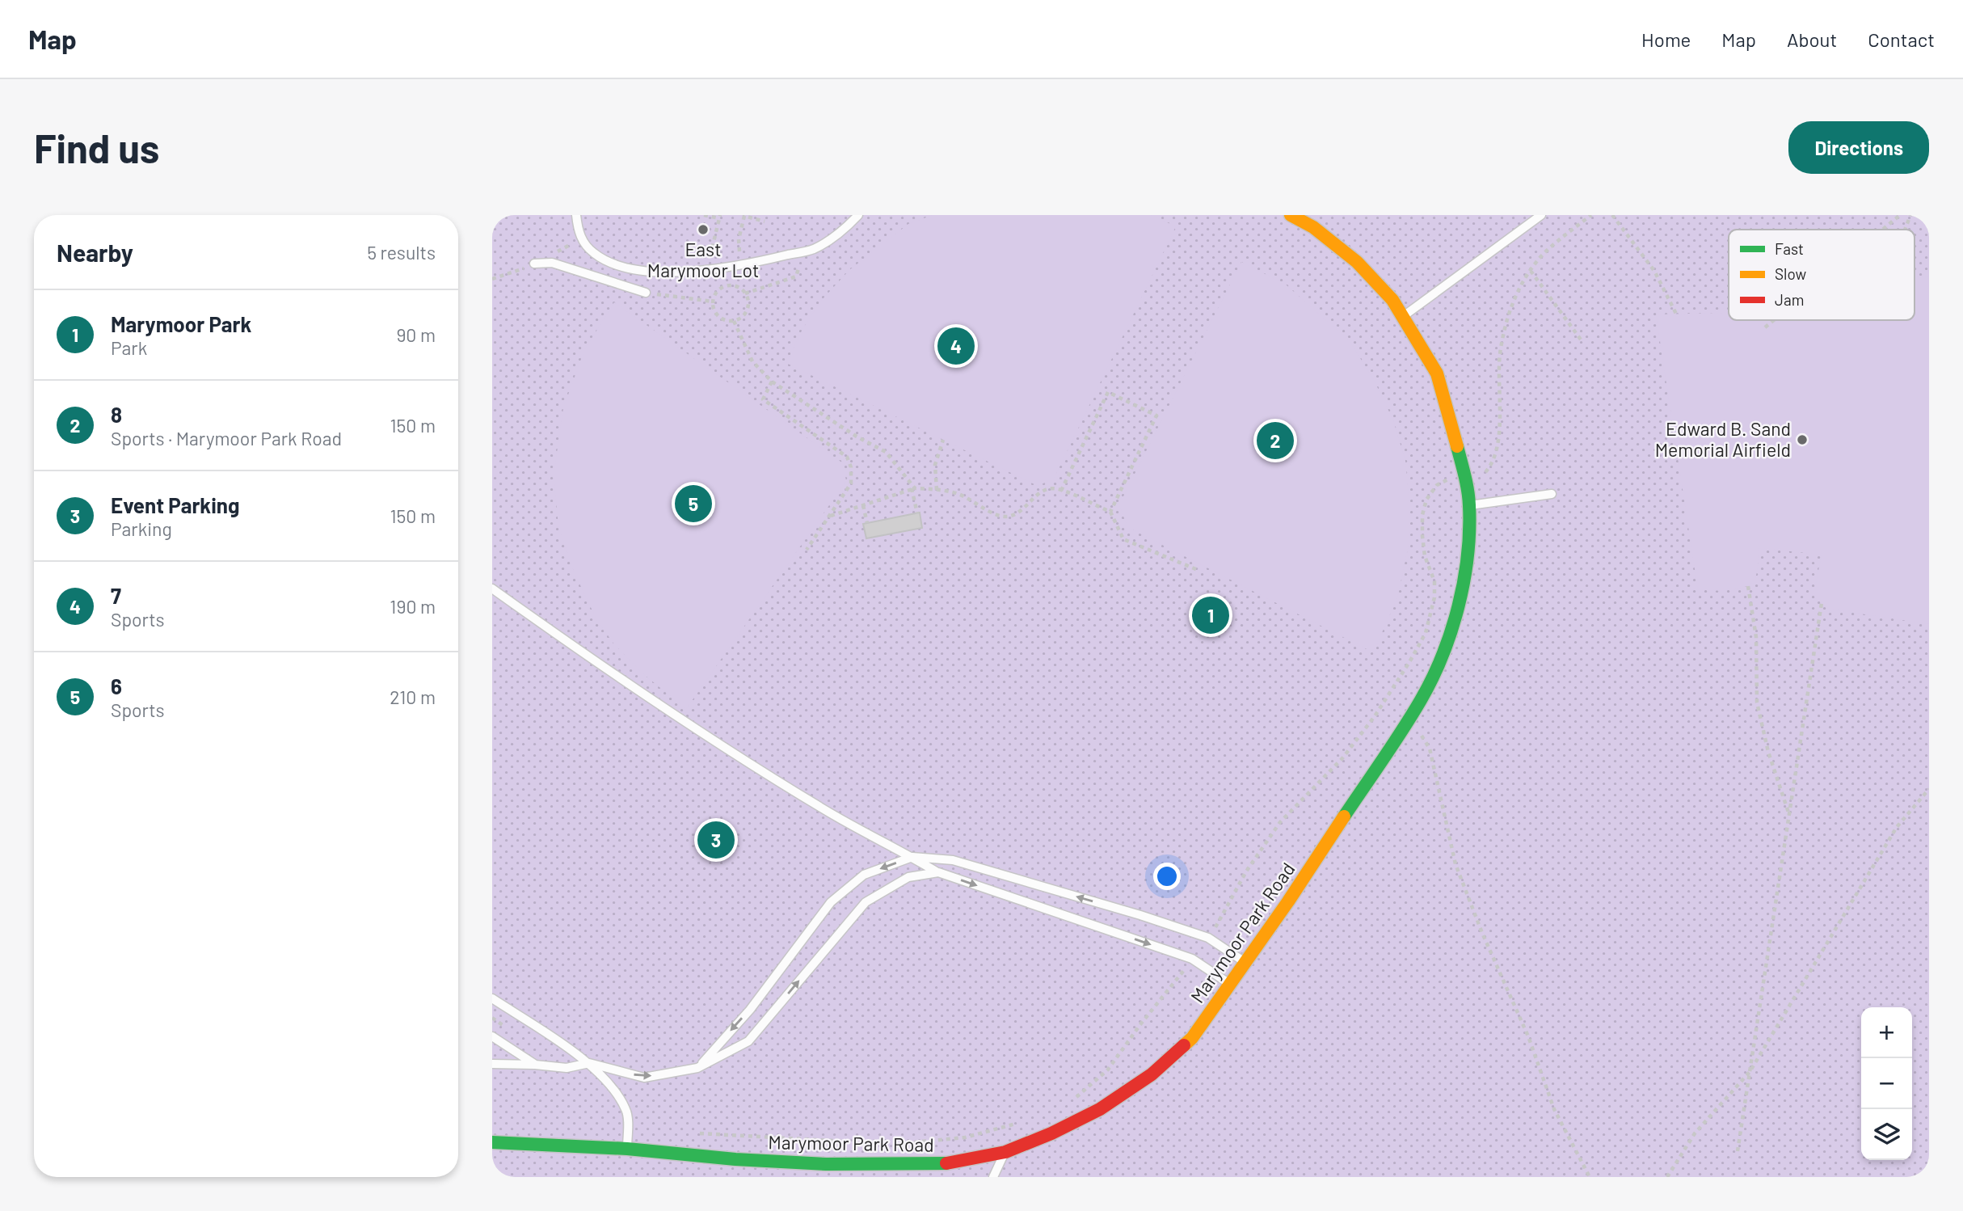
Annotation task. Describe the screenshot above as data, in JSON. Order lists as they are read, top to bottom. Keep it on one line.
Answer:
{"streets":{"street":["Marymoor Park Road"]},"places":["East Marymoor Lot","Edward B. Sand Memorial Airfield"],"legend":["Fast","Slow","Jam"],"page":{"header":"Map","nav":["Home","Map","About","Contact"],"buttons":"Directions","title":"Find us","heading":["Nearby","5 results"],"list":[{"mark":"1","name":"Marymoor Park","note":"Park","value":"90 m"},{"mark":"2","name":"8","note":"Sports · Marymoor Park Road","value":"150 m"},{"mark":"3","name":"Event Parking","note":"Parking","value":"150 m"},{"mark":"4","name":"7","note":"Sports","value":"190 m"},{"mark":"5","name":"6","note":"Sports","value":"210 m"}],"pins":["4","2","5","1","3"],"map_buttons":["+","−"]}}
